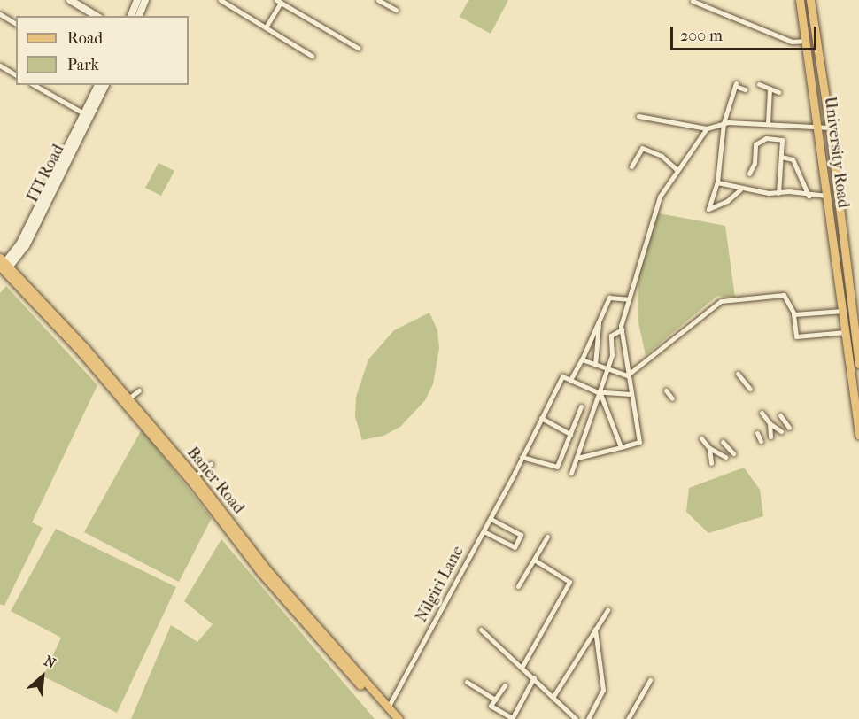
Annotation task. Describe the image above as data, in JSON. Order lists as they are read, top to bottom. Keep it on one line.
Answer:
{"streets":{"main road":["University Road","ITI Road","Baner Road"],"street":["Nilgiri Lane"]},"crossings":[["ITI Road","Baner Road"],["Baner Road","Nilgiri Lane"]],"legend":["Road","Park"],"scale_bar":"200 m","north":"top right"}
